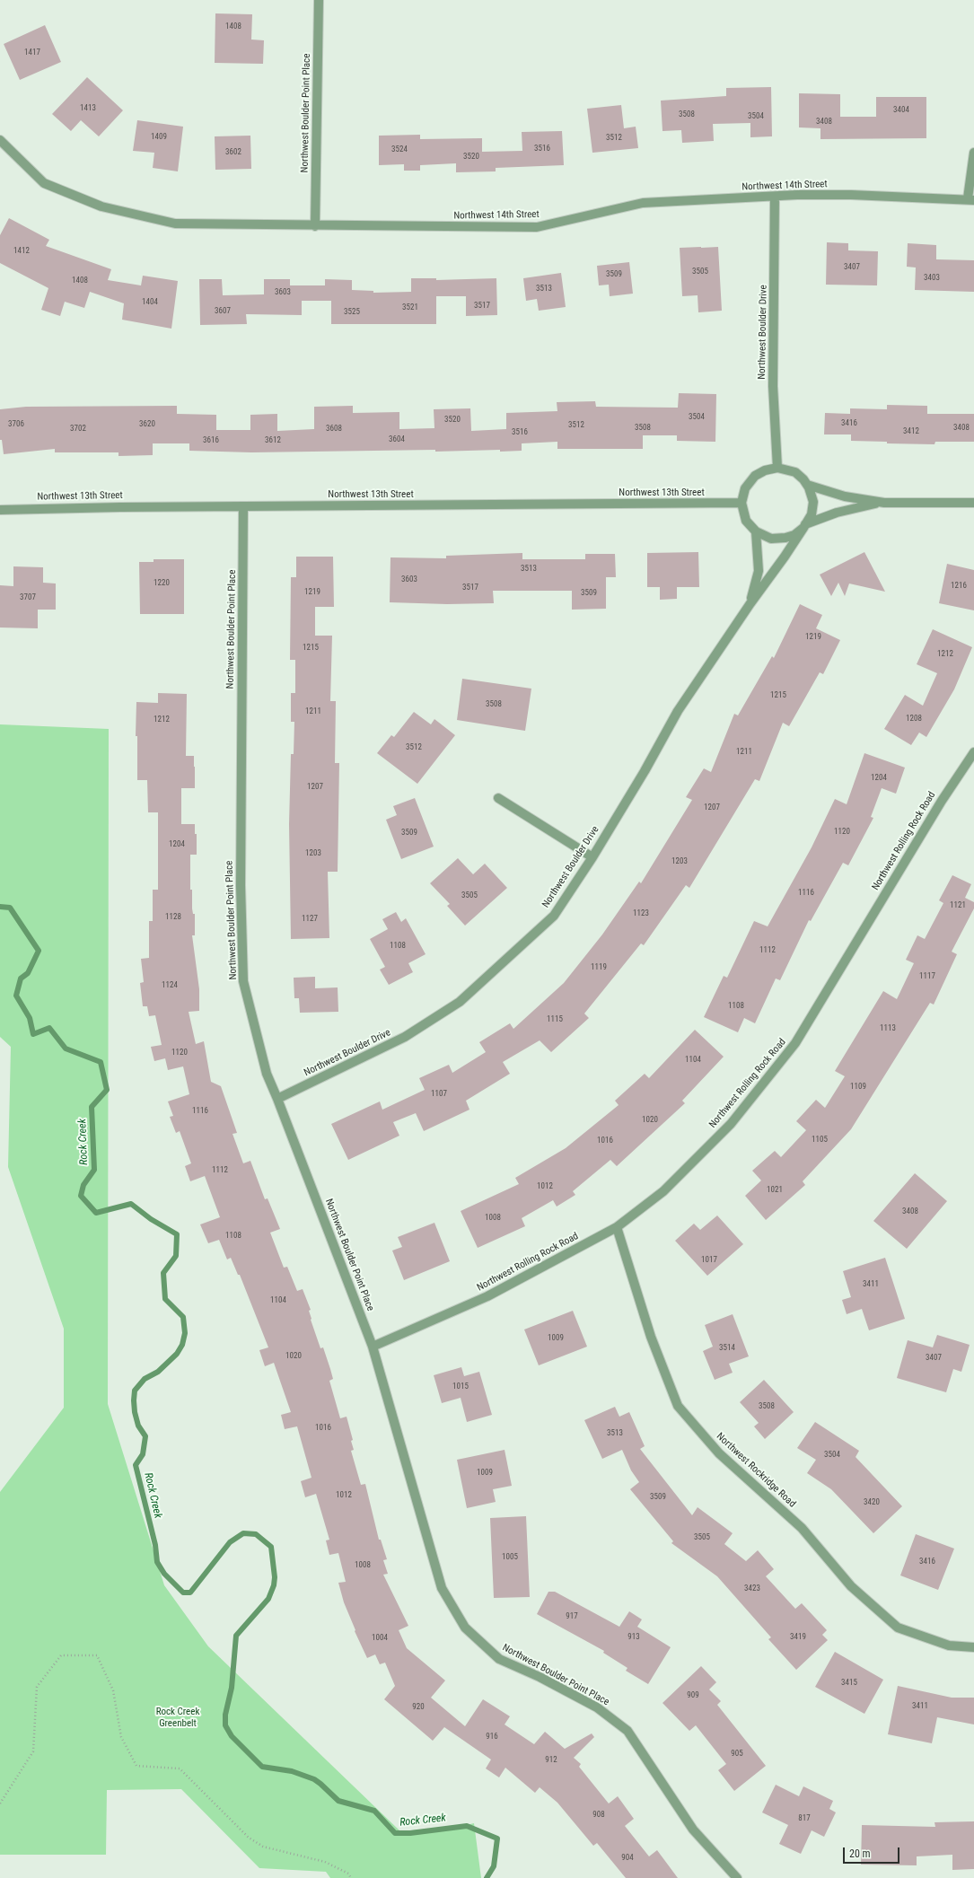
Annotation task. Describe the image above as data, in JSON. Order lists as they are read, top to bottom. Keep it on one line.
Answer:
{"streets":{"street":["Northwest Boulder Point Place","Northwest 14th Street","Northwest Boulder Drive","Northwest 13th Street","Northwest Rolling Rock Road","Northwest Rockridge Road"]},"crossings":[["Northwest Boulder Point Place","Northwest 14th Street"],["Northwest Boulder Point Place","Northwest Boulder Drive"],["Northwest Boulder Point Place","Northwest 13th Street"],["Northwest Boulder Point Place","Northwest Rolling Rock Road"],["Northwest 14th Street","Northwest Boulder Drive"],["Northwest Boulder Drive","Northwest 13th Street"],["Northwest Rolling Rock Road","Northwest Rockridge Road"]],"water":["Rock Creek"],"parks":["Rock Creek Greenbelt"],"house_numbers":["1408","1417","1413","3404","3508","3504","3408","1409","3512","3516","3524","3602","3520","1412","3407","3505","3509","3403","1408","3513","3603","1404","3517","3521","3607","3525","3504","3520","3416","3706","3620","3512","3508","3408","3702","3608","3412","3516","3604","3616","3612","3513","3603","1220","1216","3517","1219","3509","3707","1219","1215","1212","1215","3508","1211","1208","1212","3512","1211","1204","1207","1207","1120","3509","1204","1203","1203","1116","3505","1121","1123","1128","1127","1108","1112","1119","1117","1124","1108","1115","1113","1120","1104","1109","1107","1116","1020","1105","1016","1112","1012","1021","3408","1008","1108","1017","3411","1104","1009","3514","1020","3407","1015","3508","1016","3513","3504","1009","1012","3509","3420","3505","1005","3416","1008","3423","917","913","3419","1004","3415","909","3411","920","916","905","912","908","817","904"],"scale_bar":"20 m"}
